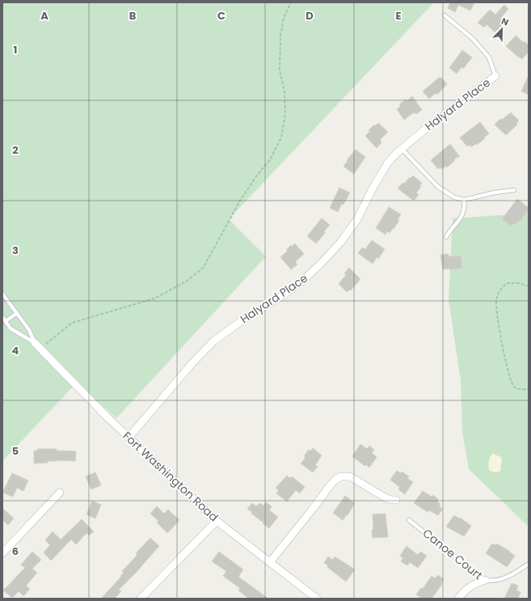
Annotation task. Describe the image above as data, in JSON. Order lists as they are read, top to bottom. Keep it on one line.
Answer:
{"streets":{"street":["Halyard Place","Fort Washington Road","Canoe Court"]},"crossings":[["Halyard Place","Fort Washington Road"]],"north":"top right","grid":{"columns":["A","B","C","D","E"],"rows":["1","2","3","4","5","6"]}}
